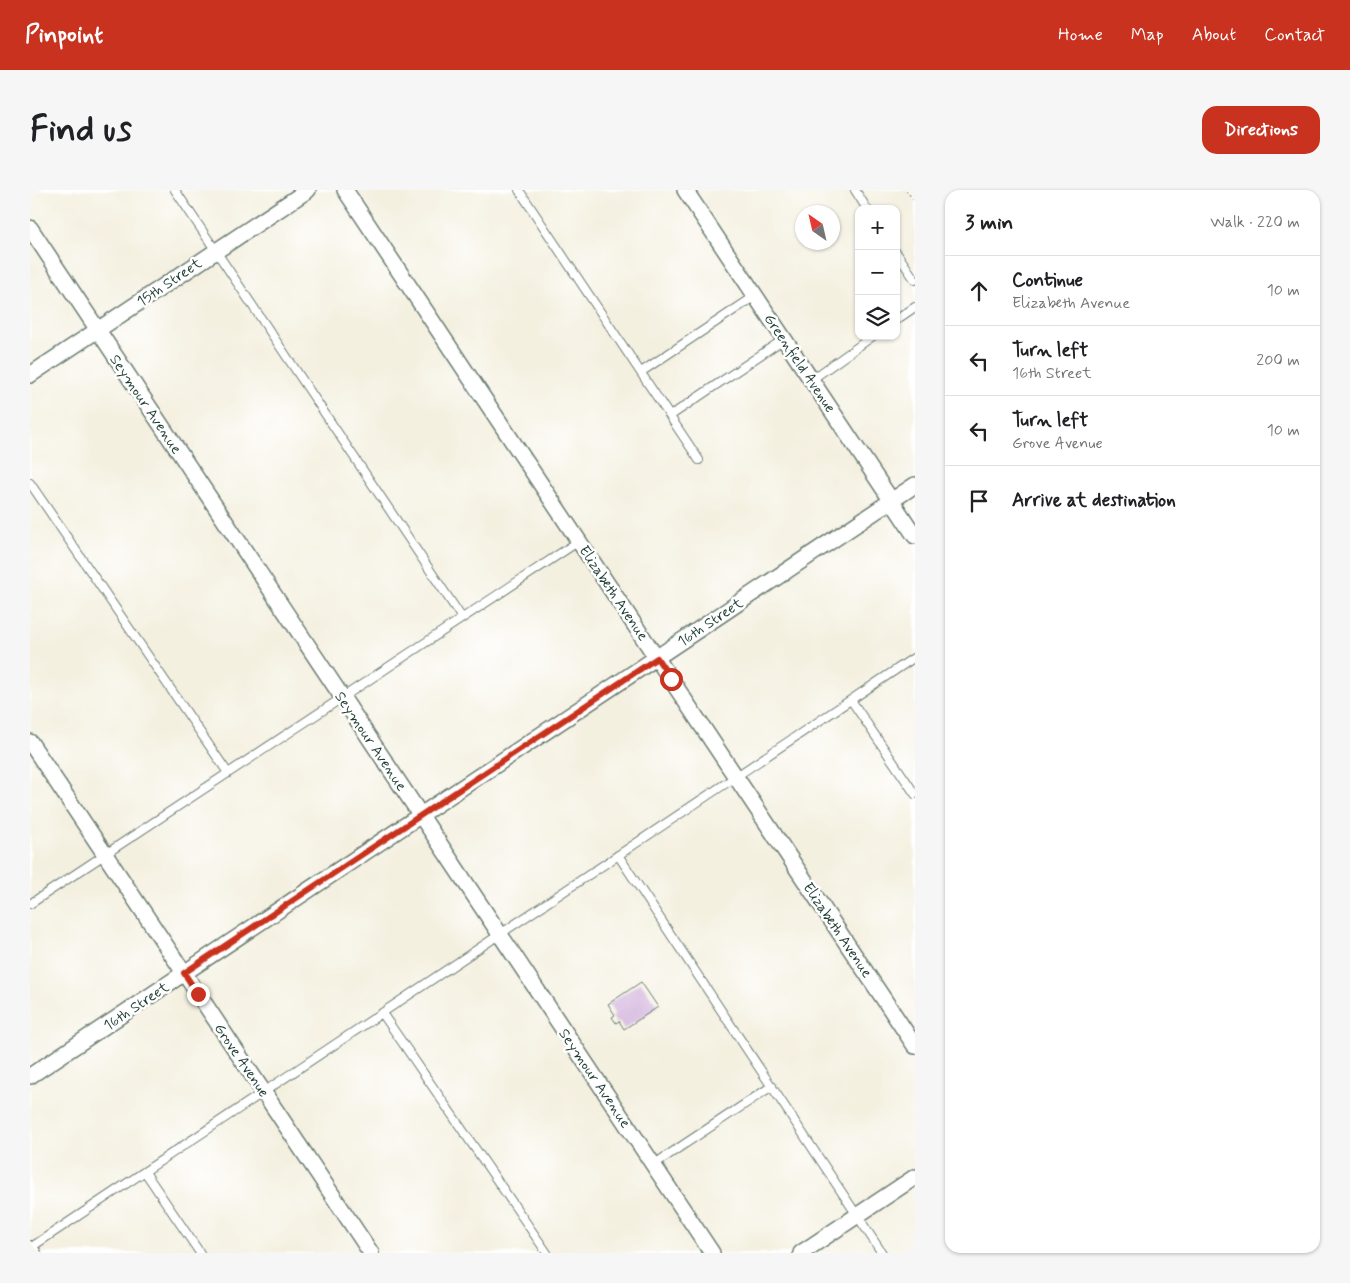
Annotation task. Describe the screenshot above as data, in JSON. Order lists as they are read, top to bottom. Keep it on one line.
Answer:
{"streets":{"street":["15th Street","Greenfield Avenue","Seymour Avenue","Elizabeth Avenue","16th Street","Grove Avenue"]},"crossings":[["15th Street","Seymour Avenue"],["Greenfield Avenue","16th Street"],["Seymour Avenue","16th Street"],["Elizabeth Avenue","16th Street"],["16th Street","Grove Avenue"]],"north":"top left","page":{"header":"Pinpoint","nav":["Home","Map","About","Contact"],"buttons":"Directions","title":"Find us","heading":["3 min","Walk · 220 m"],"map_buttons":["+","−"],"list":[["Continue","Elizabeth Avenue","10 m"],["Turn left","16th Street","200 m"],["Turn left","Grove Avenue","10 m"],"Arrive at destination"]}}
